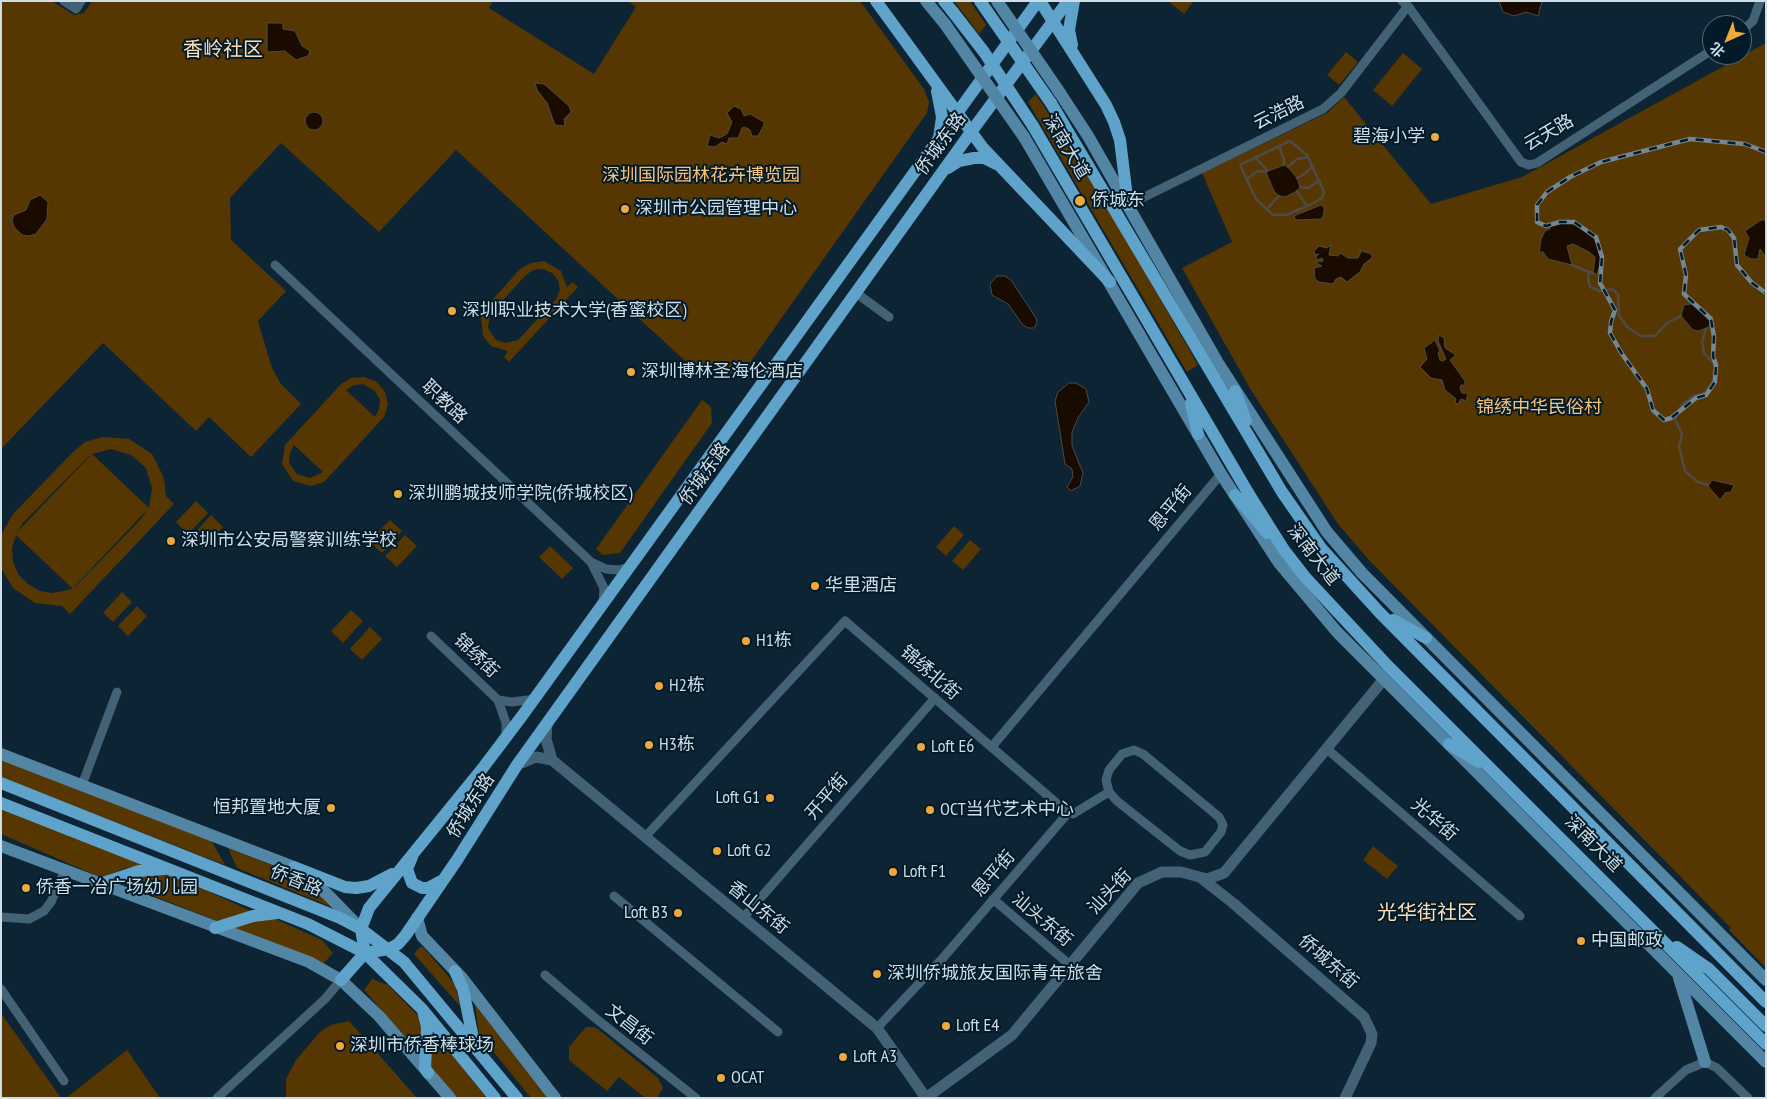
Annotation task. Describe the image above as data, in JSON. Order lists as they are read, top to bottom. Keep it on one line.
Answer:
{"streets":{"main road":["侨城东路","深南大道","侨香路"],"street":["云浩路","云天路","职教路","恩平街","锦绣街","锦绣北街","开平街","光华街","汕头街","香山东街","汕头东街","侨城东街","文昌街"]},"crossings":[["云浩路","云天路"],["侨城东路","职教路"],["侨城东路","锦绣街"],["侨城东路","侨香路"],["恩平街","锦绣北街"],["恩平街","香山东街"],["恩平街","汕头东街"],["锦绣北街","开平街"],["锦绣北街","香山东街"],["开平街","香山东街"],["光华街","汕头街"],["汕头街","香山东街"],["汕头街","汕头东街"],["汕头街","侨城东街"]],"districts":["香岭社区","光华街社区"],"parks":["深圳国际园林花卉博览园","锦绣中华民俗村"],"places":["碧海小学","侨城东","深圳市公园管理中心","深圳职业技术大学(香蜜校区)","深圳博林圣海伦酒店","深圳鹏城技师学院(侨城校区)","深圳市公安局警察训练学校","华里酒店","H1栋","H2栋","H3栋","Loft E6","Loft G1","恒邦置地大厦","OCT当代艺术中心","Loft G2","Loft F1","侨香一冶广场幼儿园","Loft B3","中国邮政","深圳侨城旅友国际青年旅舍","Loft E4","深圳市侨香棒球场","Loft A3","OCAT"],"north":"bottom left"}
